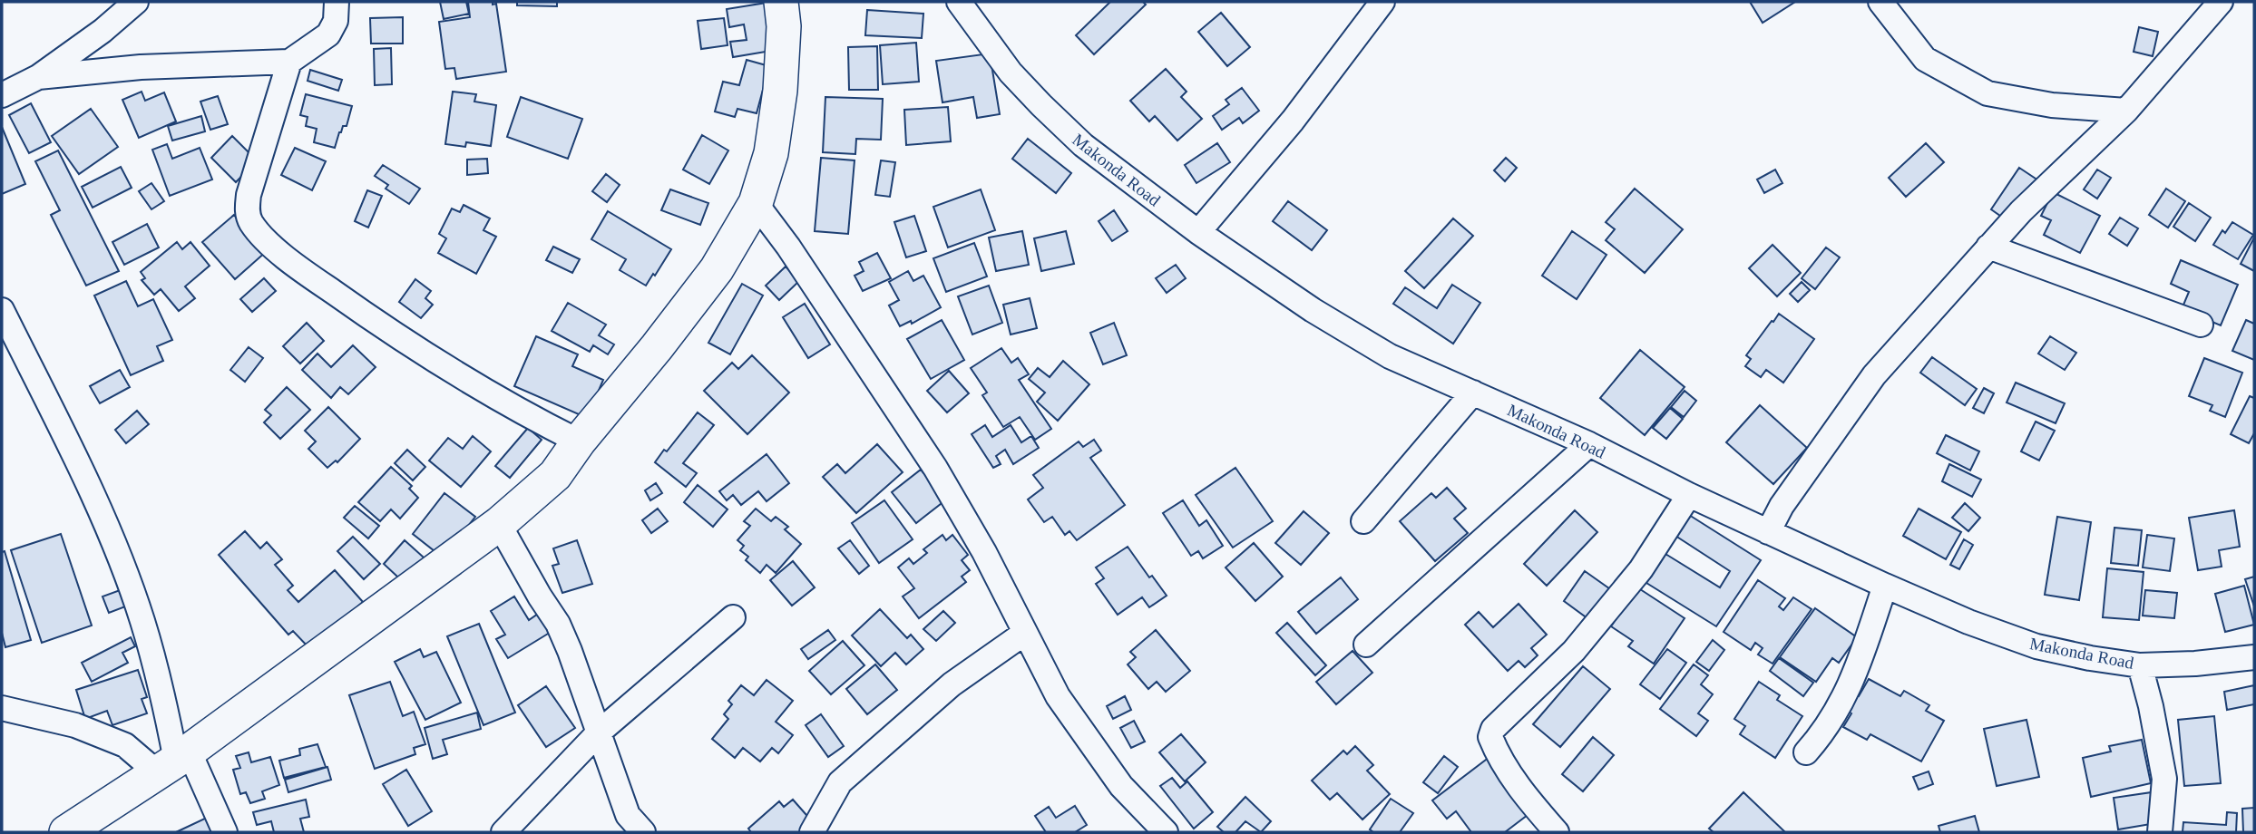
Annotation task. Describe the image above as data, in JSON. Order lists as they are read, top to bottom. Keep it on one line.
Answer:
{"streets":{"street":["Makonda Road"]}}
